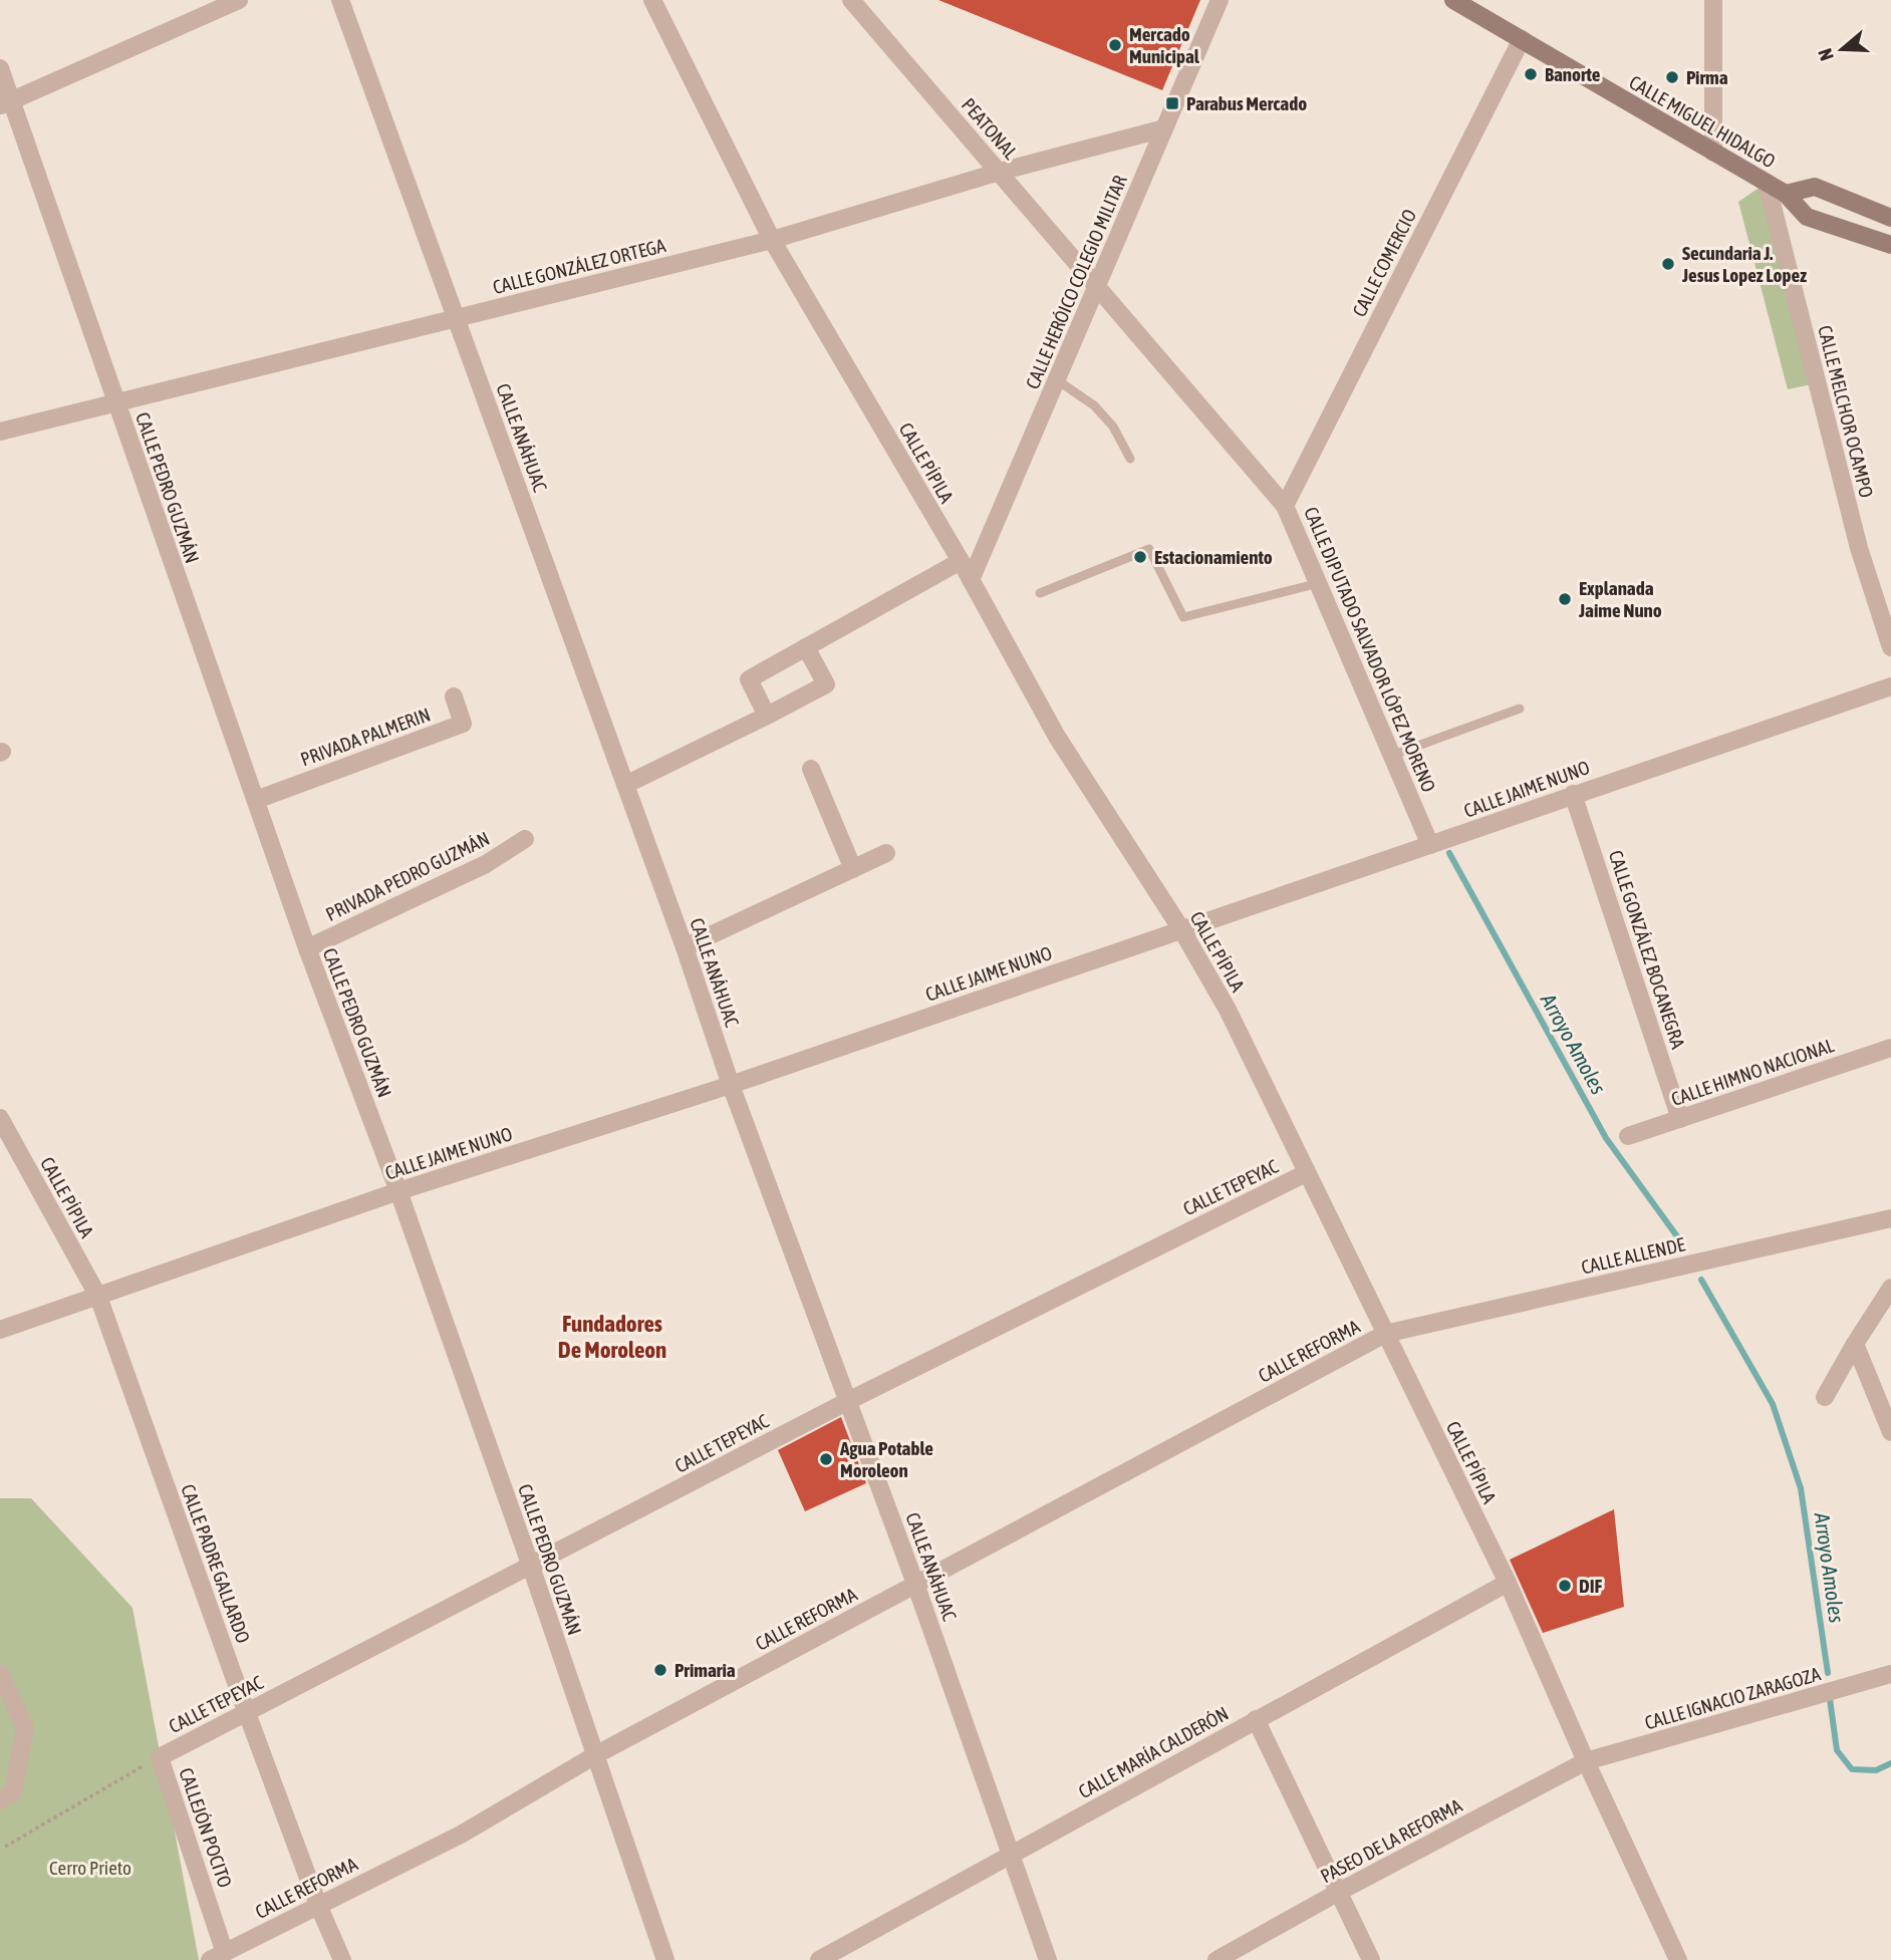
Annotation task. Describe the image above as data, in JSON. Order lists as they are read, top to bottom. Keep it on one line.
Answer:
{"streets":{"street":["CALLE MIGUEL HIDALGO","PEATONAL","CALLE COMERCIO","CALLE GONZÁLEZ ORTEGA","CALLE HERÓICO COLEGIO MILITAR","CALLE MELCHOR OCAMPO","CALLE ANÁHUAC","CALLE PÍPILA","CALLE PEDRO GUZMÁN","CALLE DIPUTADO SALVADOR LÓPEZ MORENO","PRIVADA PALMERIN","CALLE JAIME NUNO","PRIVADA PEDRO GUZMÁN","CALLE GONZÁLEZ BOCANEGRA","CALLE HIMNO NACIONAL","CALLE TEPEYAC","CALLE ALLENDE","CALLE REFORMA","CALLE PADRE GALLARDO","CALLE IGNACIO ZARAGOZA","CALLE MARÍA CALDERÓN","CALLEJÓN POCITO","PASEO DE LA REFORMA"]},"crossings":[["CALLE MIGUEL HIDALGO","CALLE COMERCIO"],["CALLE MIGUEL HIDALGO","CALLE MELCHOR OCAMPO"],["PEATONAL","CALLE GONZÁLEZ ORTEGA"],["PEATONAL","CALLE HERÓICO COLEGIO MILITAR"],["PEATONAL","CALLE DIPUTADO SALVADOR LÓPEZ MORENO"],["CALLE COMERCIO","CALLE DIPUTADO SALVADOR LÓPEZ MORENO"],["CALLE GONZÁLEZ ORTEGA","CALLE HERÓICO COLEGIO MILITAR"],["CALLE GONZÁLEZ ORTEGA","CALLE ANÁHUAC"],["CALLE GONZÁLEZ ORTEGA","CALLE PÍPILA"],["CALLE GONZÁLEZ ORTEGA","CALLE PEDRO GUZMÁN"],["CALLE HERÓICO COLEGIO MILITAR","CALLE PÍPILA"],["CALLE HERÓICO COLEGIO MILITAR","CALLE DIPUTADO SALVADOR LÓPEZ MORENO"],["CALLE ANÁHUAC","CALLE JAIME NUNO"],["CALLE ANÁHUAC","CALLE TEPEYAC"],["CALLE ANÁHUAC","CALLE REFORMA"],["CALLE ANÁHUAC","CALLE MARÍA CALDERÓN"],["CALLE PÍPILA","CALLE JAIME NUNO"],["CALLE PÍPILA","CALLE TEPEYAC"],["CALLE PÍPILA","CALLE ALLENDE"],["CALLE PÍPILA","CALLE REFORMA"],["CALLE PÍPILA","CALLE PADRE GALLARDO"],["CALLE PÍPILA","CALLE IGNACIO ZARAGOZA"],["CALLE PÍPILA","CALLE MARÍA CALDERÓN"],["CALLE PÍPILA","PASEO DE LA REFORMA"],["CALLE PEDRO GUZMÁN","PRIVADA PALMERIN"],["CALLE PEDRO GUZMÁN","CALLE JAIME NUNO"],["CALLE PEDRO GUZMÁN","PRIVADA PEDRO GUZMÁN"],["CALLE PEDRO GUZMÁN","CALLE TEPEYAC"],["CALLE PEDRO GUZMÁN","CALLE REFORMA"],["CALLE DIPUTADO SALVADOR LÓPEZ MORENO","CALLE JAIME NUNO"],["CALLE JAIME NUNO","CALLE GONZÁLEZ BOCANEGRA"],["CALLE JAIME NUNO","CALLE PADRE GALLARDO"],["CALLE GONZÁLEZ BOCANEGRA","CALLE HIMNO NACIONAL"],["CALLE TEPEYAC","CALLE PADRE GALLARDO"],["CALLE TEPEYAC","CALLEJÓN POCITO"],["CALLE ALLENDE","CALLE REFORMA"],["CALLE REFORMA","CALLE PADRE GALLARDO"],["CALLE REFORMA","CALLEJÓN POCITO"],["CALLE IGNACIO ZARAGOZA","PASEO DE LA REFORMA"]],"districts":["Fundadores De Moroleon"],"water":["Arroyo Amoles"],"parks":["Cerro Prieto"],"places":{"other":["Mercado Municipal","Banorte","Pirma","Secundaria J. Jesus Lopez Lopez","Estacionamiento","Explanada Jaime Nuno","Agua Potable Moroleon","DIF","Primaria"],"transit":["Parabus Mercado"]},"north":"left"}
